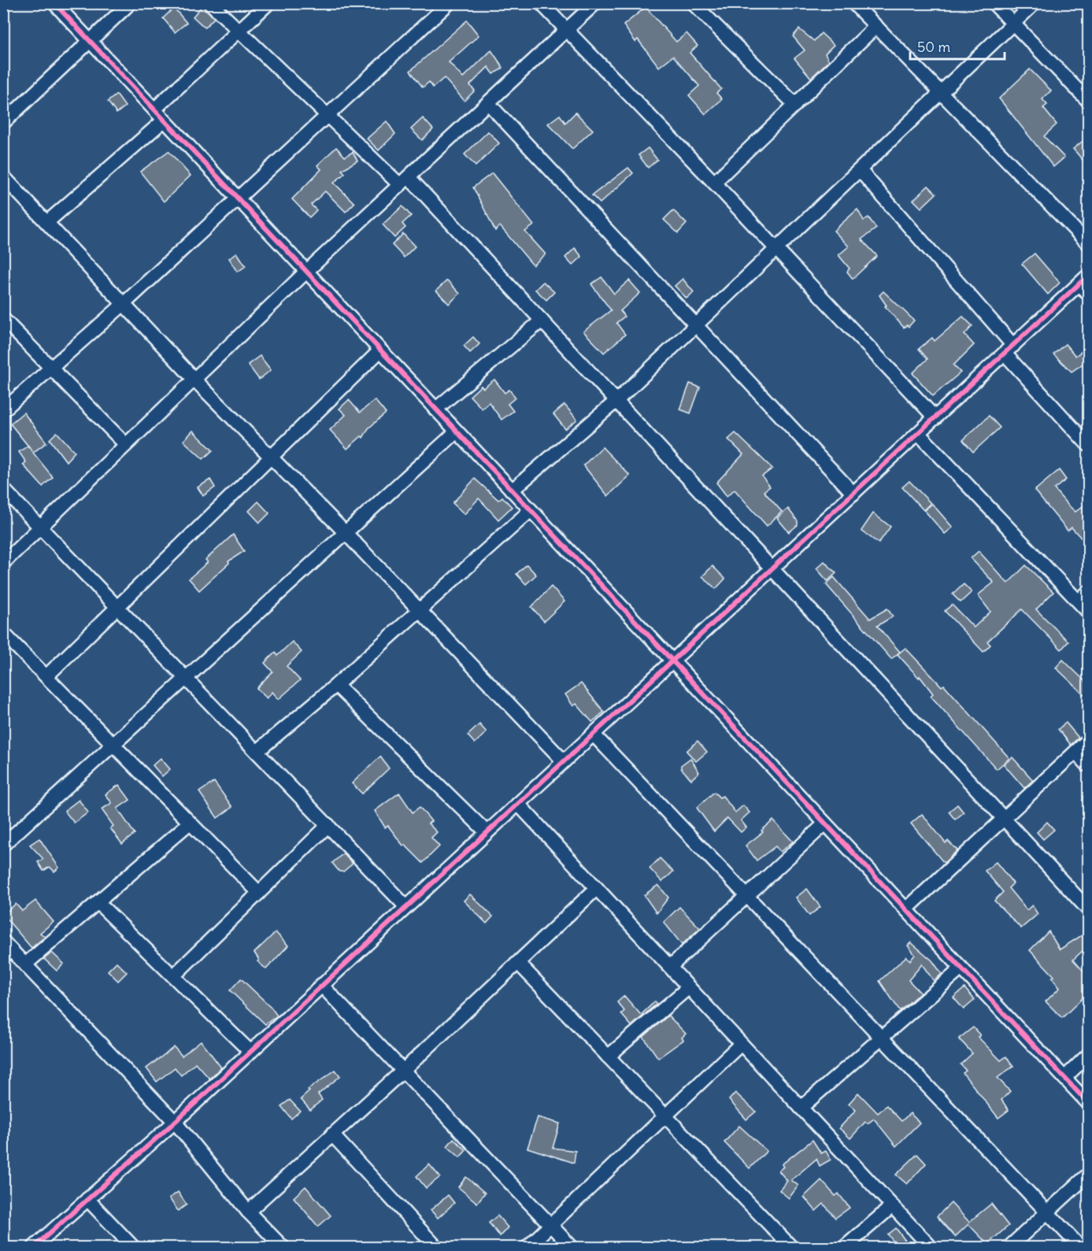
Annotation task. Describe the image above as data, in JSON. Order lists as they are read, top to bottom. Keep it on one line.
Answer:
{"scale_bar":"50 m"}
